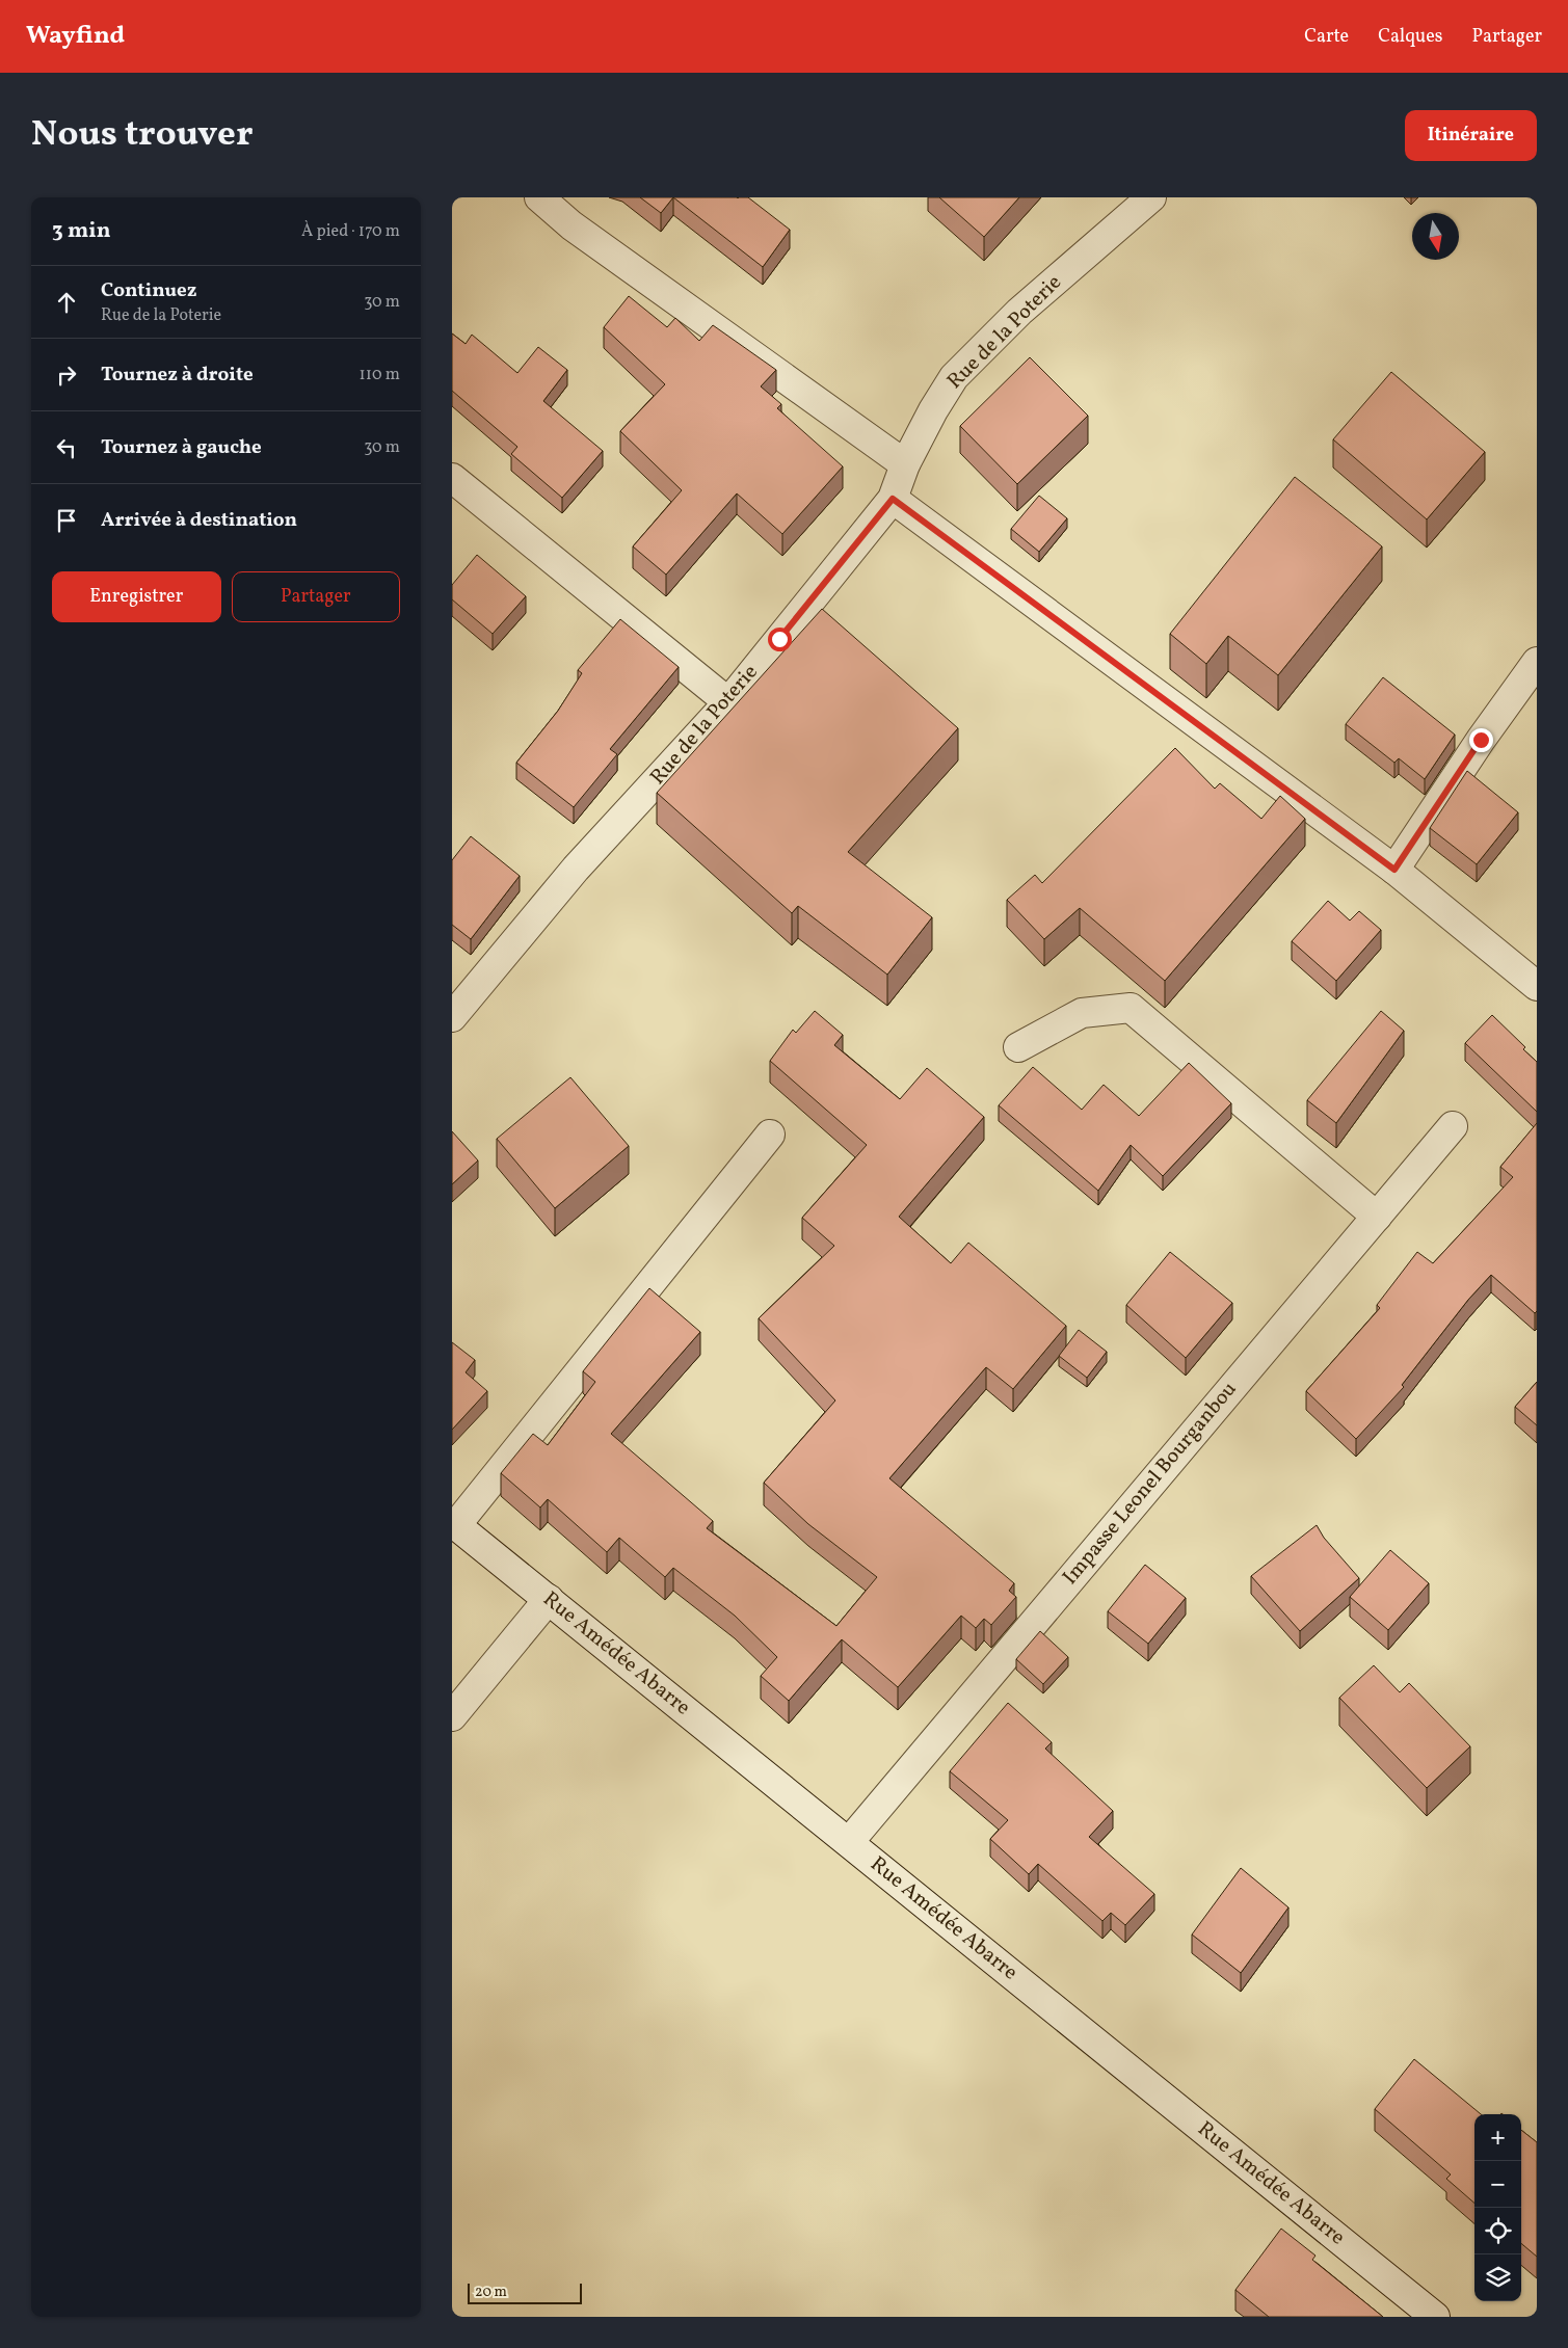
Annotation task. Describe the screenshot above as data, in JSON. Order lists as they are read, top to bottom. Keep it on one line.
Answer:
{"streets":{"street":["Rue de la Poterie","Impasse Leonel Bourganbou","Rue Amédée Abarre"]},"crossings":[["Impasse Leonel Bourganbou","Rue Amédée Abarre"]],"scale_bar":"20 m","north":"bottom","page":{"header":"Wayfind","nav":["Carte","Calques","Partager"],"title":"Nous trouver","buttons":["Itinéraire",["Enregistrer","Partager"]],"heading":["3 min","À pied · 170 m"],"list":[["Continuez","Rue de la Poterie","30 m"],["Tournez à droite","110 m"],["Tournez à gauche","30 m"],"Arrivée à destination"],"map_buttons":["+","−"],"scale":"20 m"}}
